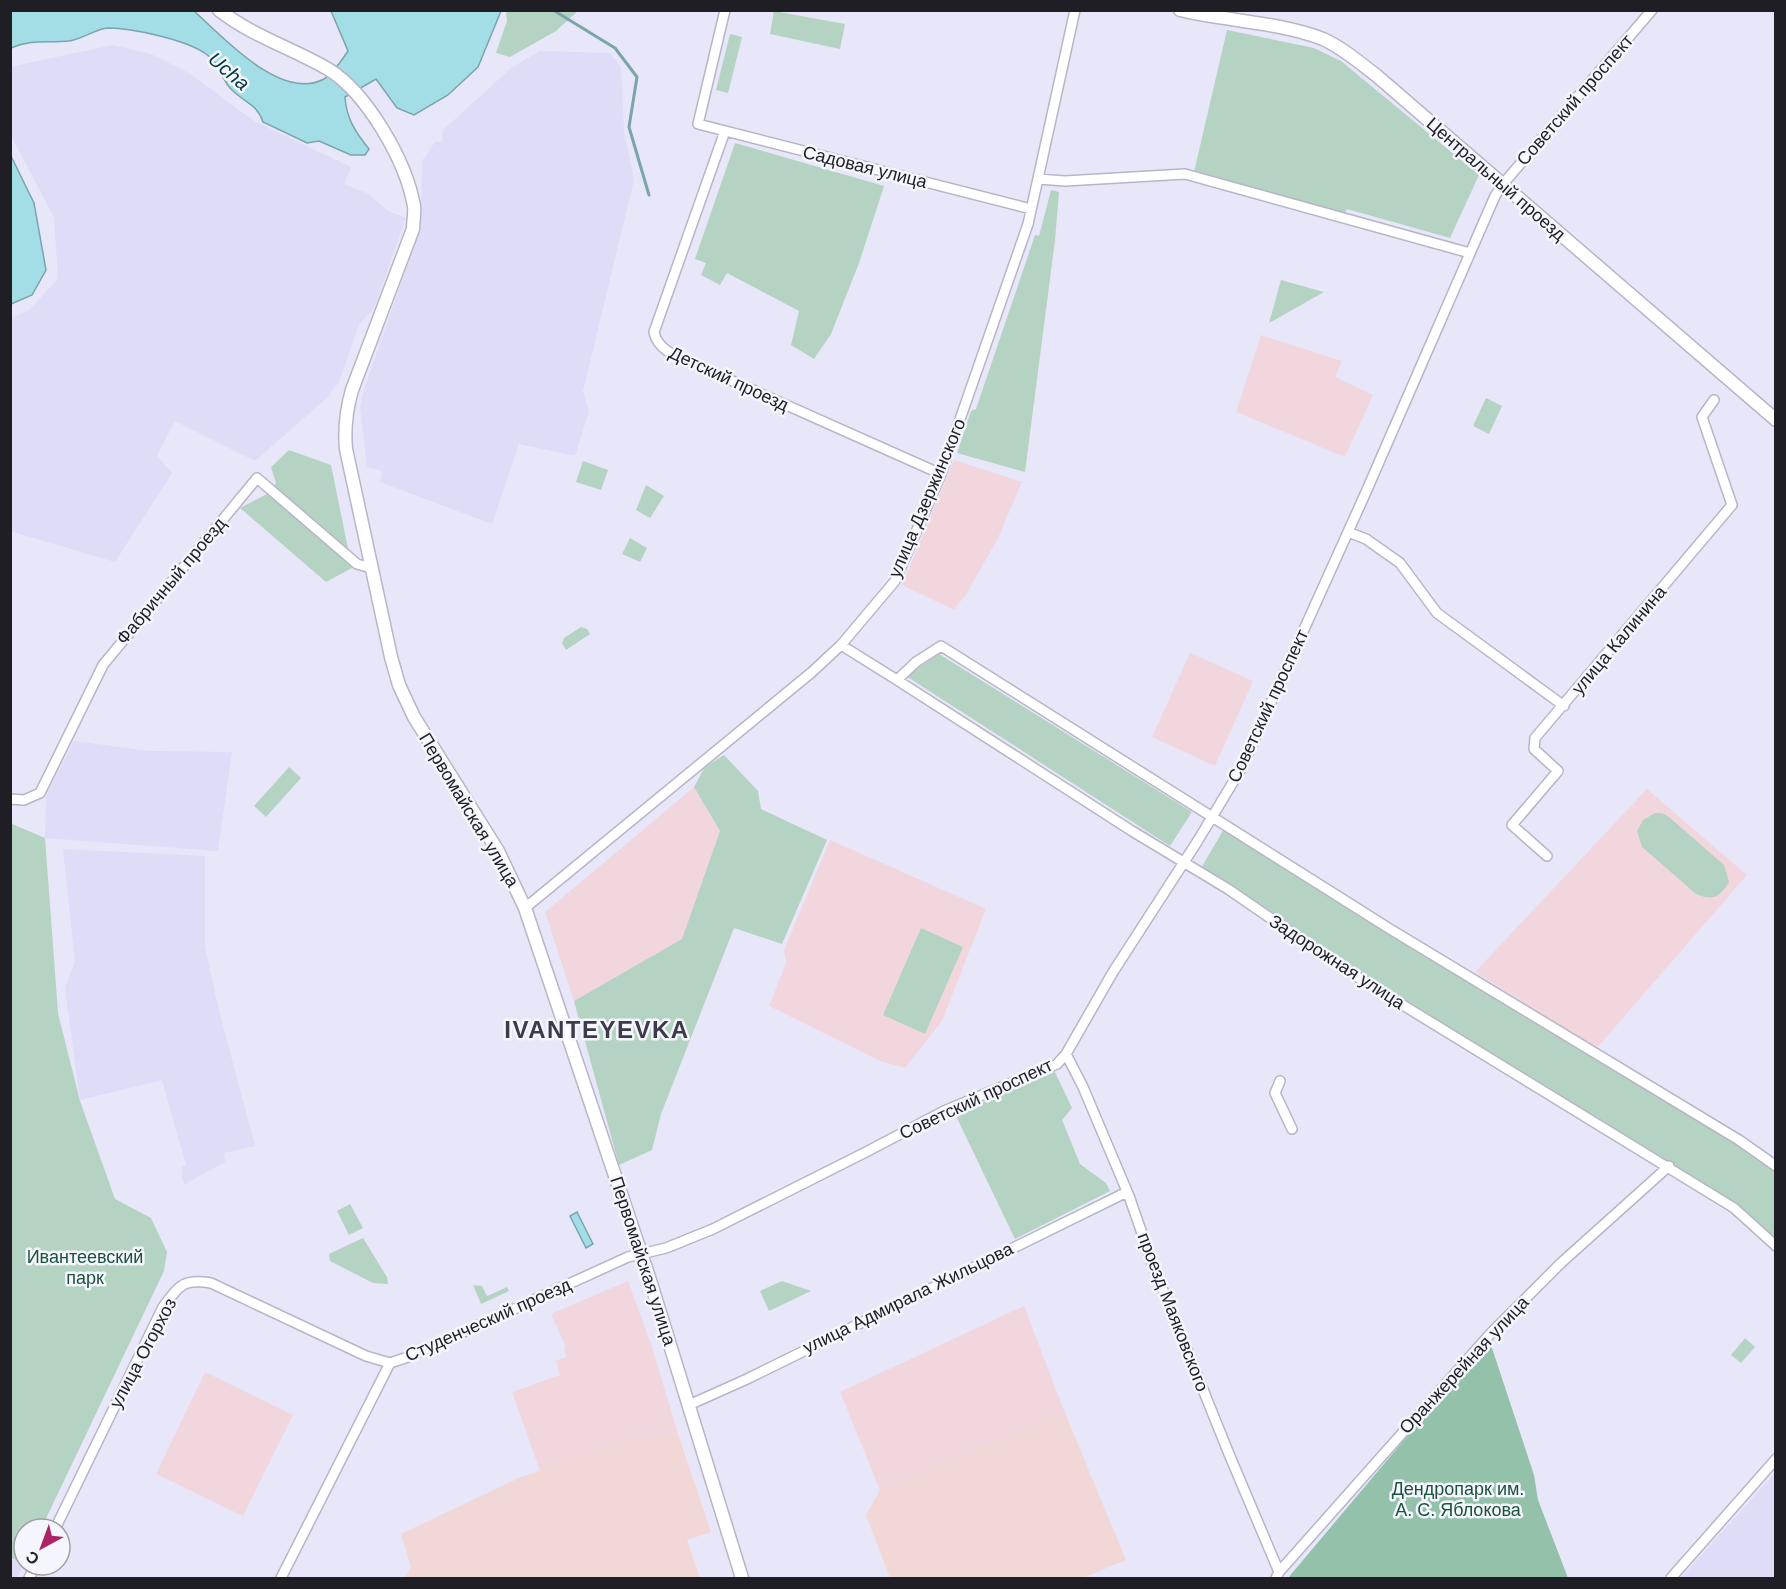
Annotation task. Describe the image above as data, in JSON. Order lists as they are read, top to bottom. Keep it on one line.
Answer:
{"streets":{"main road":["Центральный проезд","Первомайская улица"],"street":["Советский проспект","Садовая улица","Детский проезд","улица Дзержинского","Фабричный проезд","улица Калинина","Задорожная улица","улица Адмирала Жильцова","проезд Маяковского","Студенческий проезд","улица Огорхоз","Оранжерейная улица"]},"crossings":[["Советский проспект","Центральный проезд"],["Советский проспект","Первомайская улица"],["Советский проспект","Задорожная улица"],["Советский проспект","проезд Маяковского"],["Советский проспект","Студенческий проезд"],["Садовая улица","Детский проезд"],["Садовая улица","улица Дзержинского"],["Детский проезд","улица Дзержинского"],["улица Дзержинского","Первомайская улица"],["улица Дзержинского","Задорожная улица"],["Фабричный проезд","Первомайская улица"],["Первомайская улица","улица Адмирала Жильцова"],["Первомайская улица","Студенческий проезд"],["Задорожная улица","Оранжерейная улица"],["улица Адмирала Жильцова","проезд Маяковского"],["проезд Маяковского","Оранжерейная улица"],["Студенческий проезд","улица Огорхоз"]],"districts":["IVANTEYEVKA"],"water":["Ucha"],"parks":["Ивантеевский парк","Дендропарк им. А. С. Яблокова"],"north":"bottom left"}
